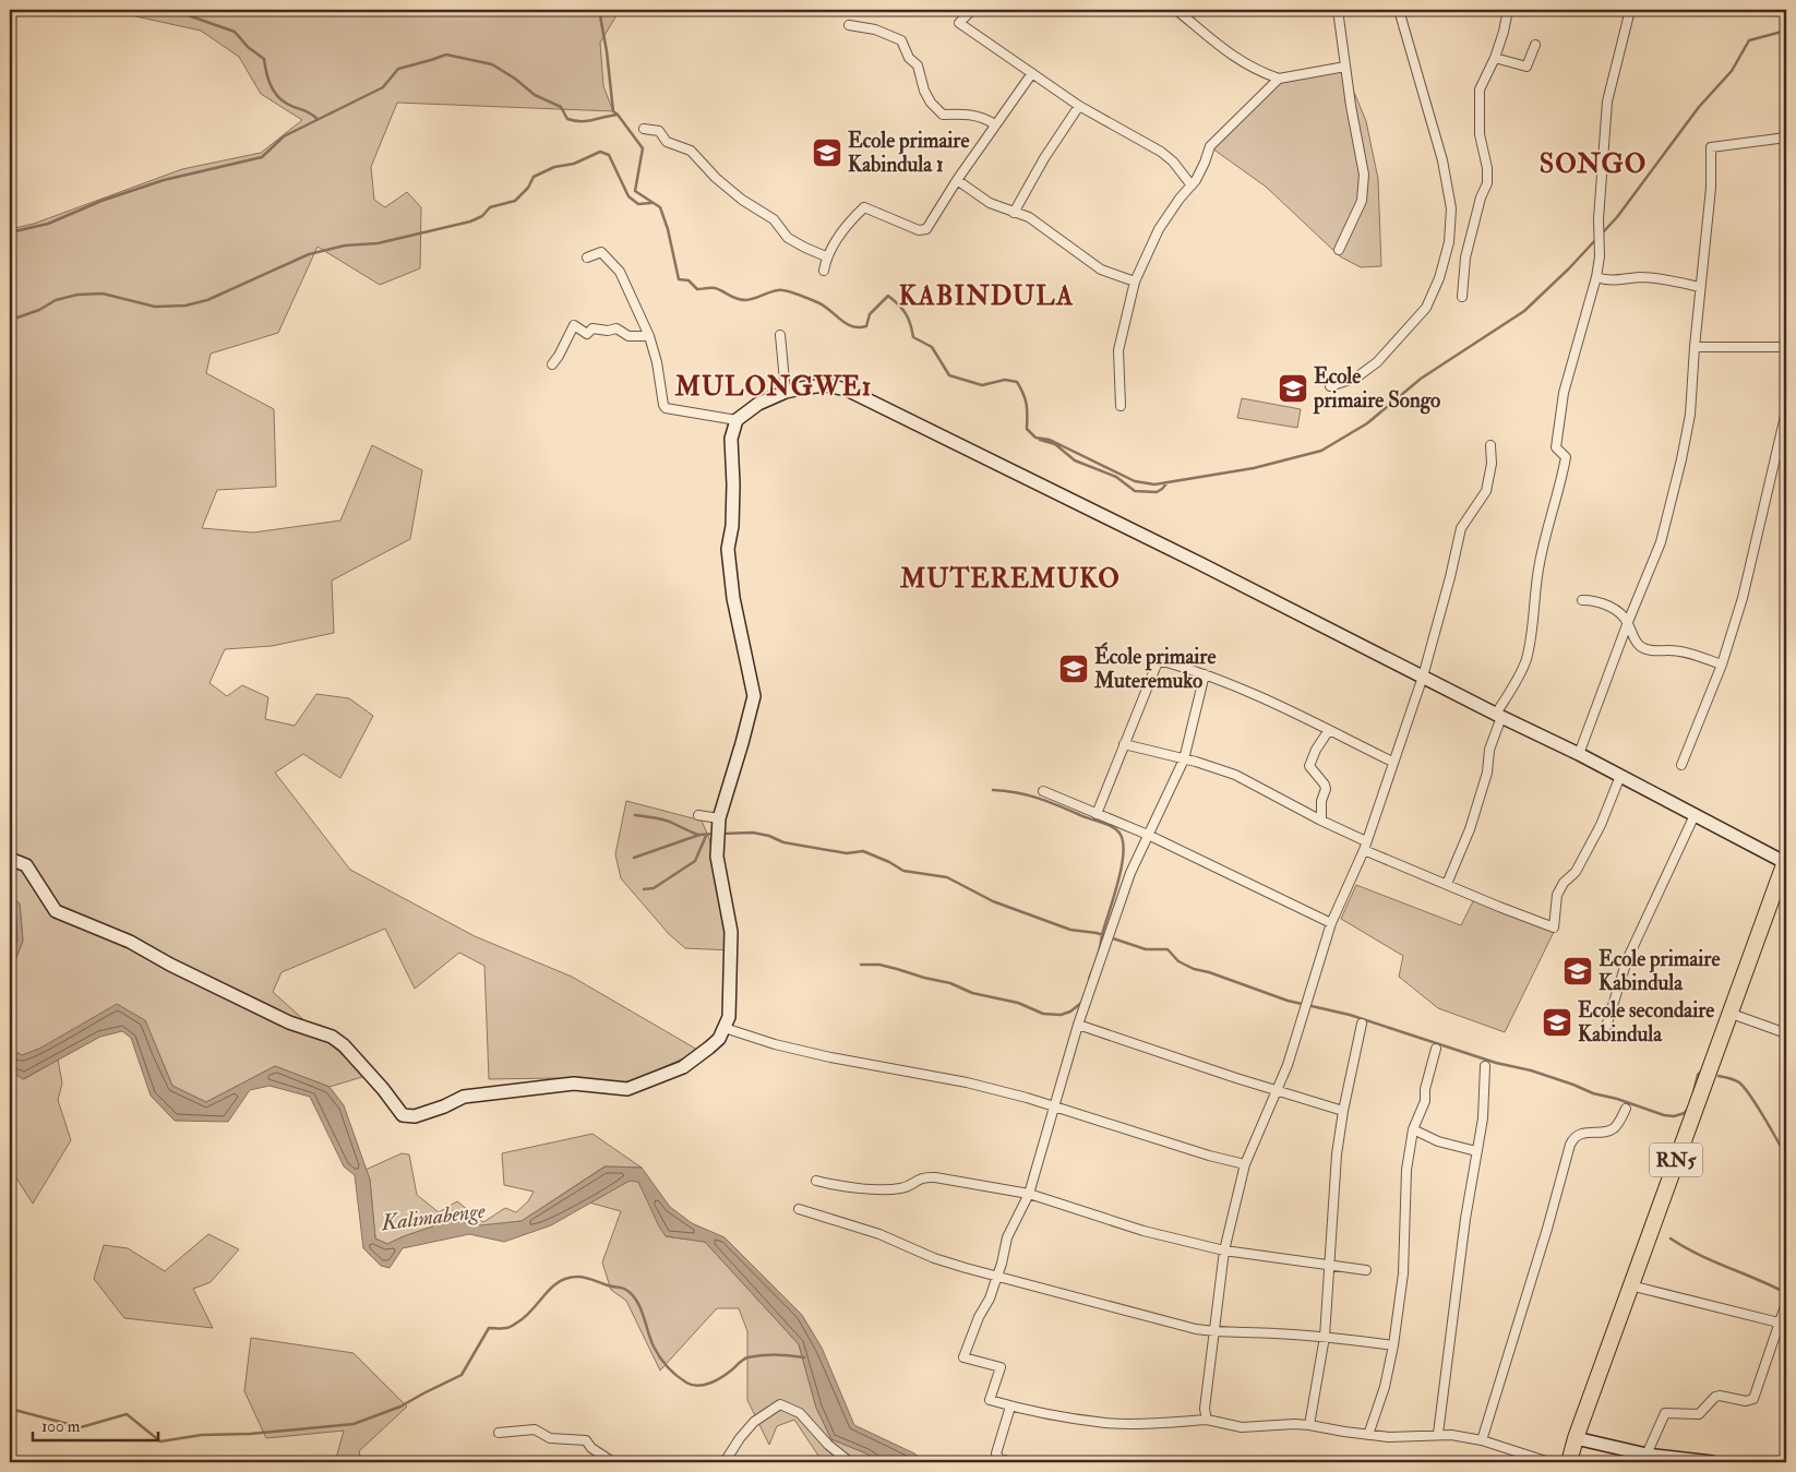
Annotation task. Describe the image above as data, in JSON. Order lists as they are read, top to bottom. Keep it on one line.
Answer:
{"streets":{"highway":["RN5"]},"districts":["SONGO","KABINDULA","MULONGWE1","MUTEREMUKO"],"water":["Kalimabenge"],"places":{"school or university":["Ecole primaire Kabindula 1","Ecole primaire Songo","École primaire Muteremuko","Ecole primaire Kabindula","Ecole secondaire Kabindula"]},"scale_bar":"100 m"}
